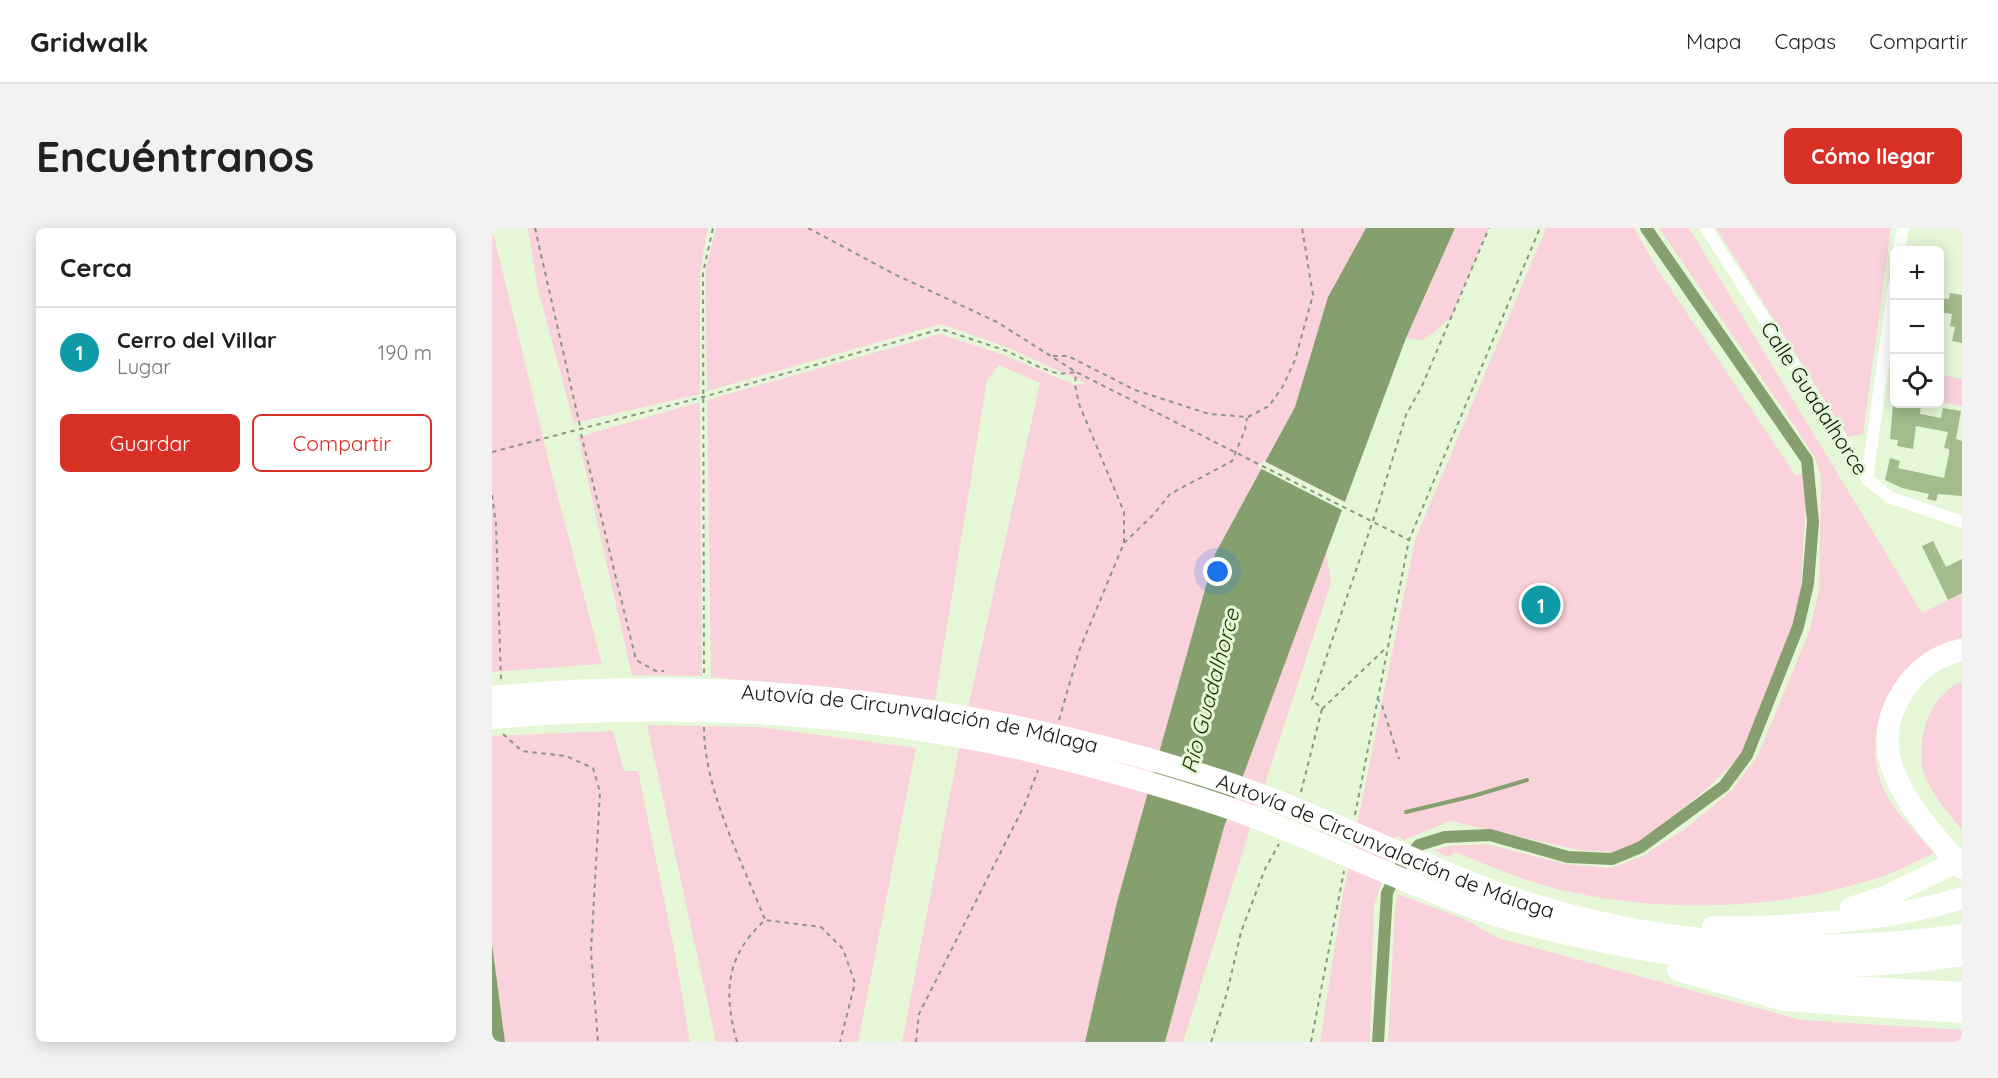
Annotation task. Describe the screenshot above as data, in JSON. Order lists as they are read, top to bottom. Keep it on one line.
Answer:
{"streets":{"highway":["Autovía de Circunvalación de Málaga"],"street":["Calle Guadalhorce"]},"water":["Río Guadalhorce"],"page":{"header":"Gridwalk","nav":["Mapa","Capas","Compartir"],"buttons":["Cómo llegar",["Guardar","Compartir"]],"title":"Encuéntranos","heading":"Cerca","map_buttons":["+","−"],"list":[{"mark":"1","name":"Cerro del Villar","note":"Lugar","value":"190 m"}],"pins":"1"}}
